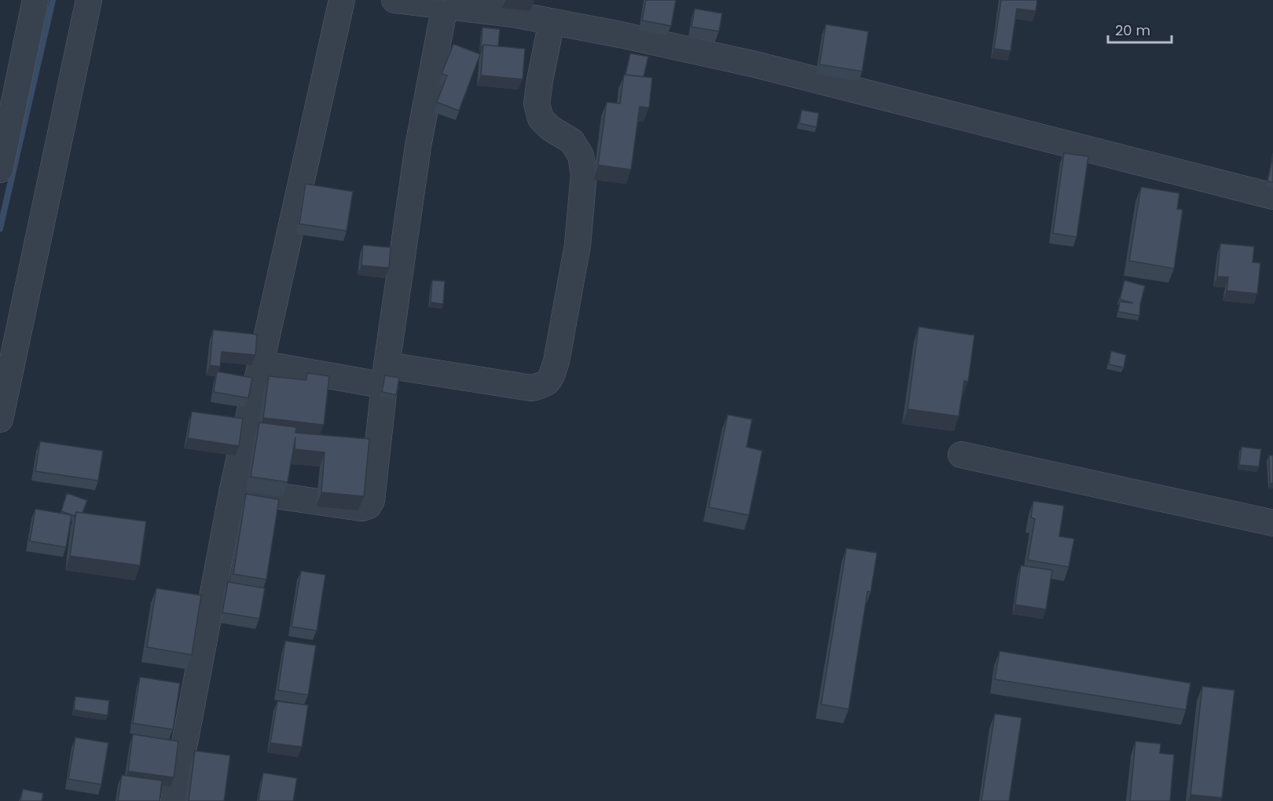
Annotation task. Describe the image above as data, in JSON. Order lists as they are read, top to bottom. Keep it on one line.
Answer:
{"scale_bar":"20 m"}
